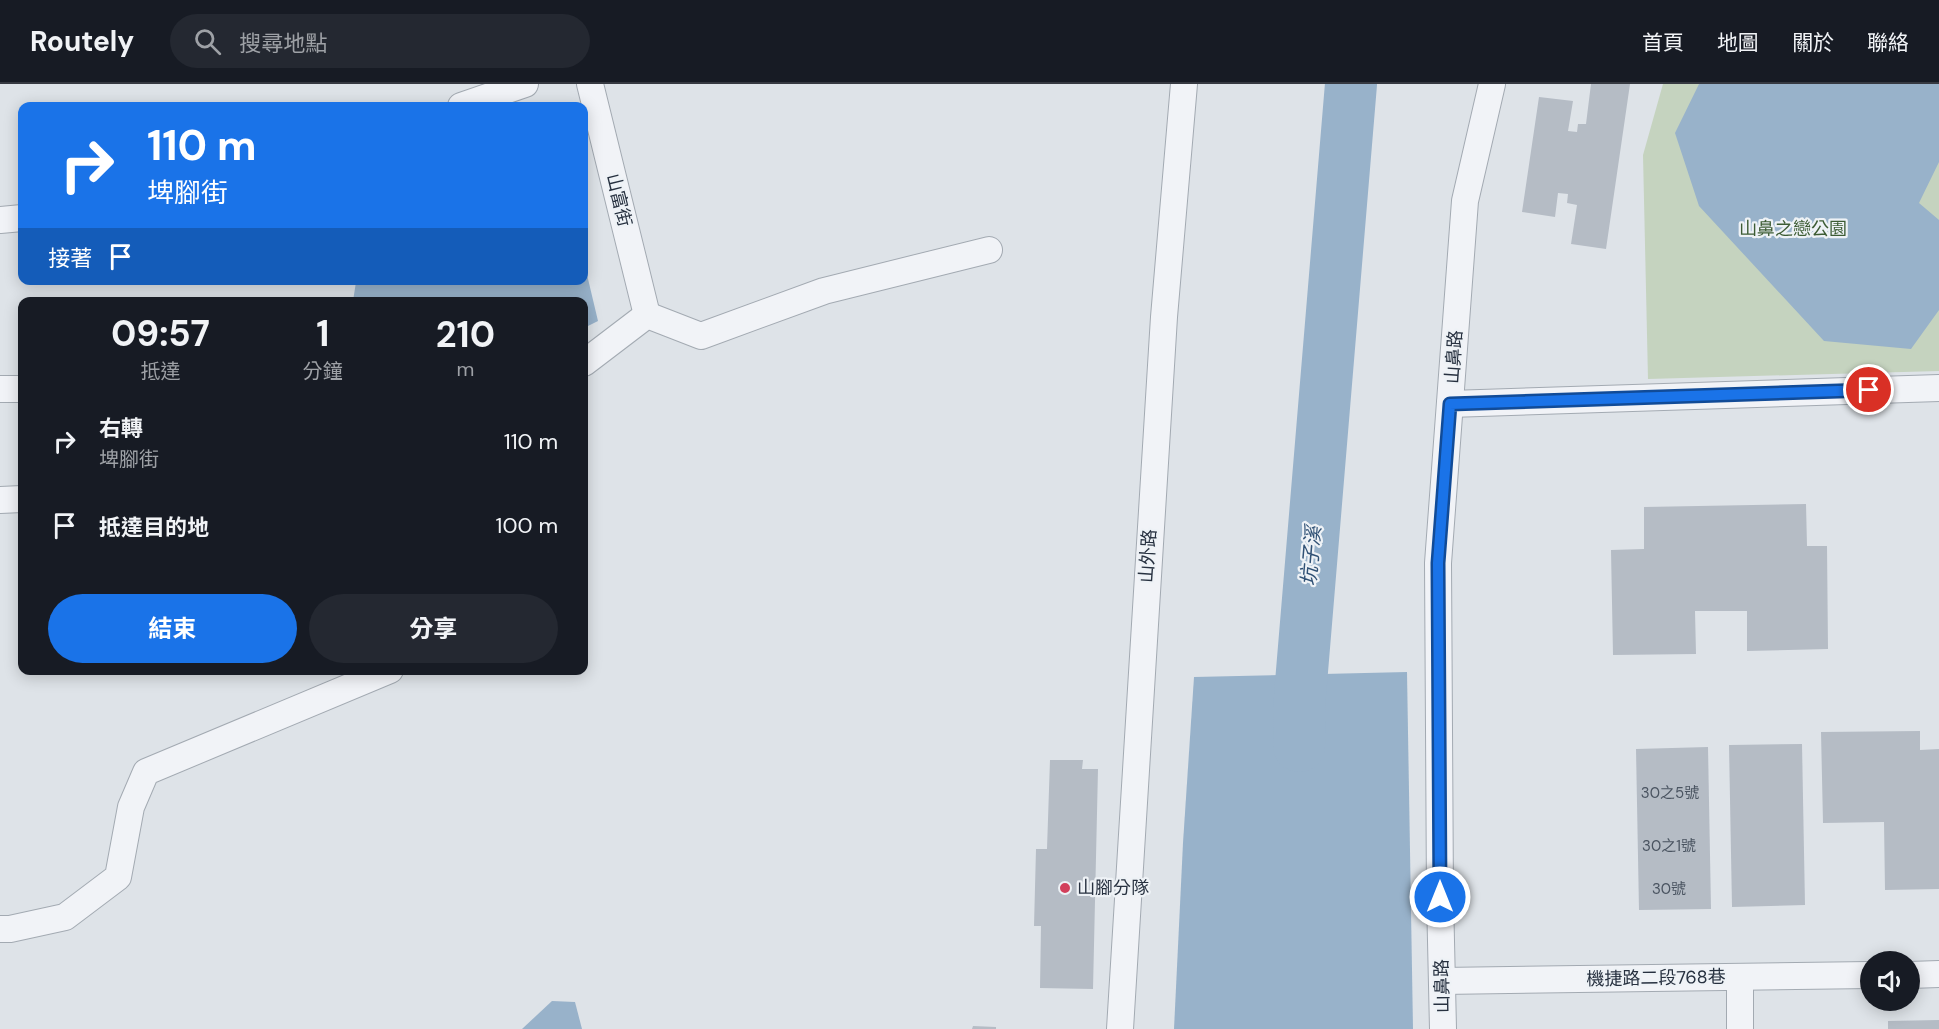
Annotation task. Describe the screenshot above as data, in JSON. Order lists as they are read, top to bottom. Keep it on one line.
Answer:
{"streets":{"street":["山富街","山鼻路","山外路","機捷路二段768巷"]},"crossings":[["山鼻路","機捷路二段768巷"]],"water":["坑子溪"],"parks":["山鼻之戀公園"],"places":["山腳分隊"],"house_numbers":["30之5號","30之1號","30號"],"page":{"header":"Routely","search":"搜尋地點","nav":["首頁","地圖","關於","聯絡"],"turn":["110 m","埤腳街"],"then":"接著","eta":["09:57","抵達","1","分鐘","210","m"],"list":[{"name":"右轉","note":"埤腳街","value":"110 m"},{"name":"抵達目的地","value":"100 m"}],"buttons":["結束","分享"]}}
